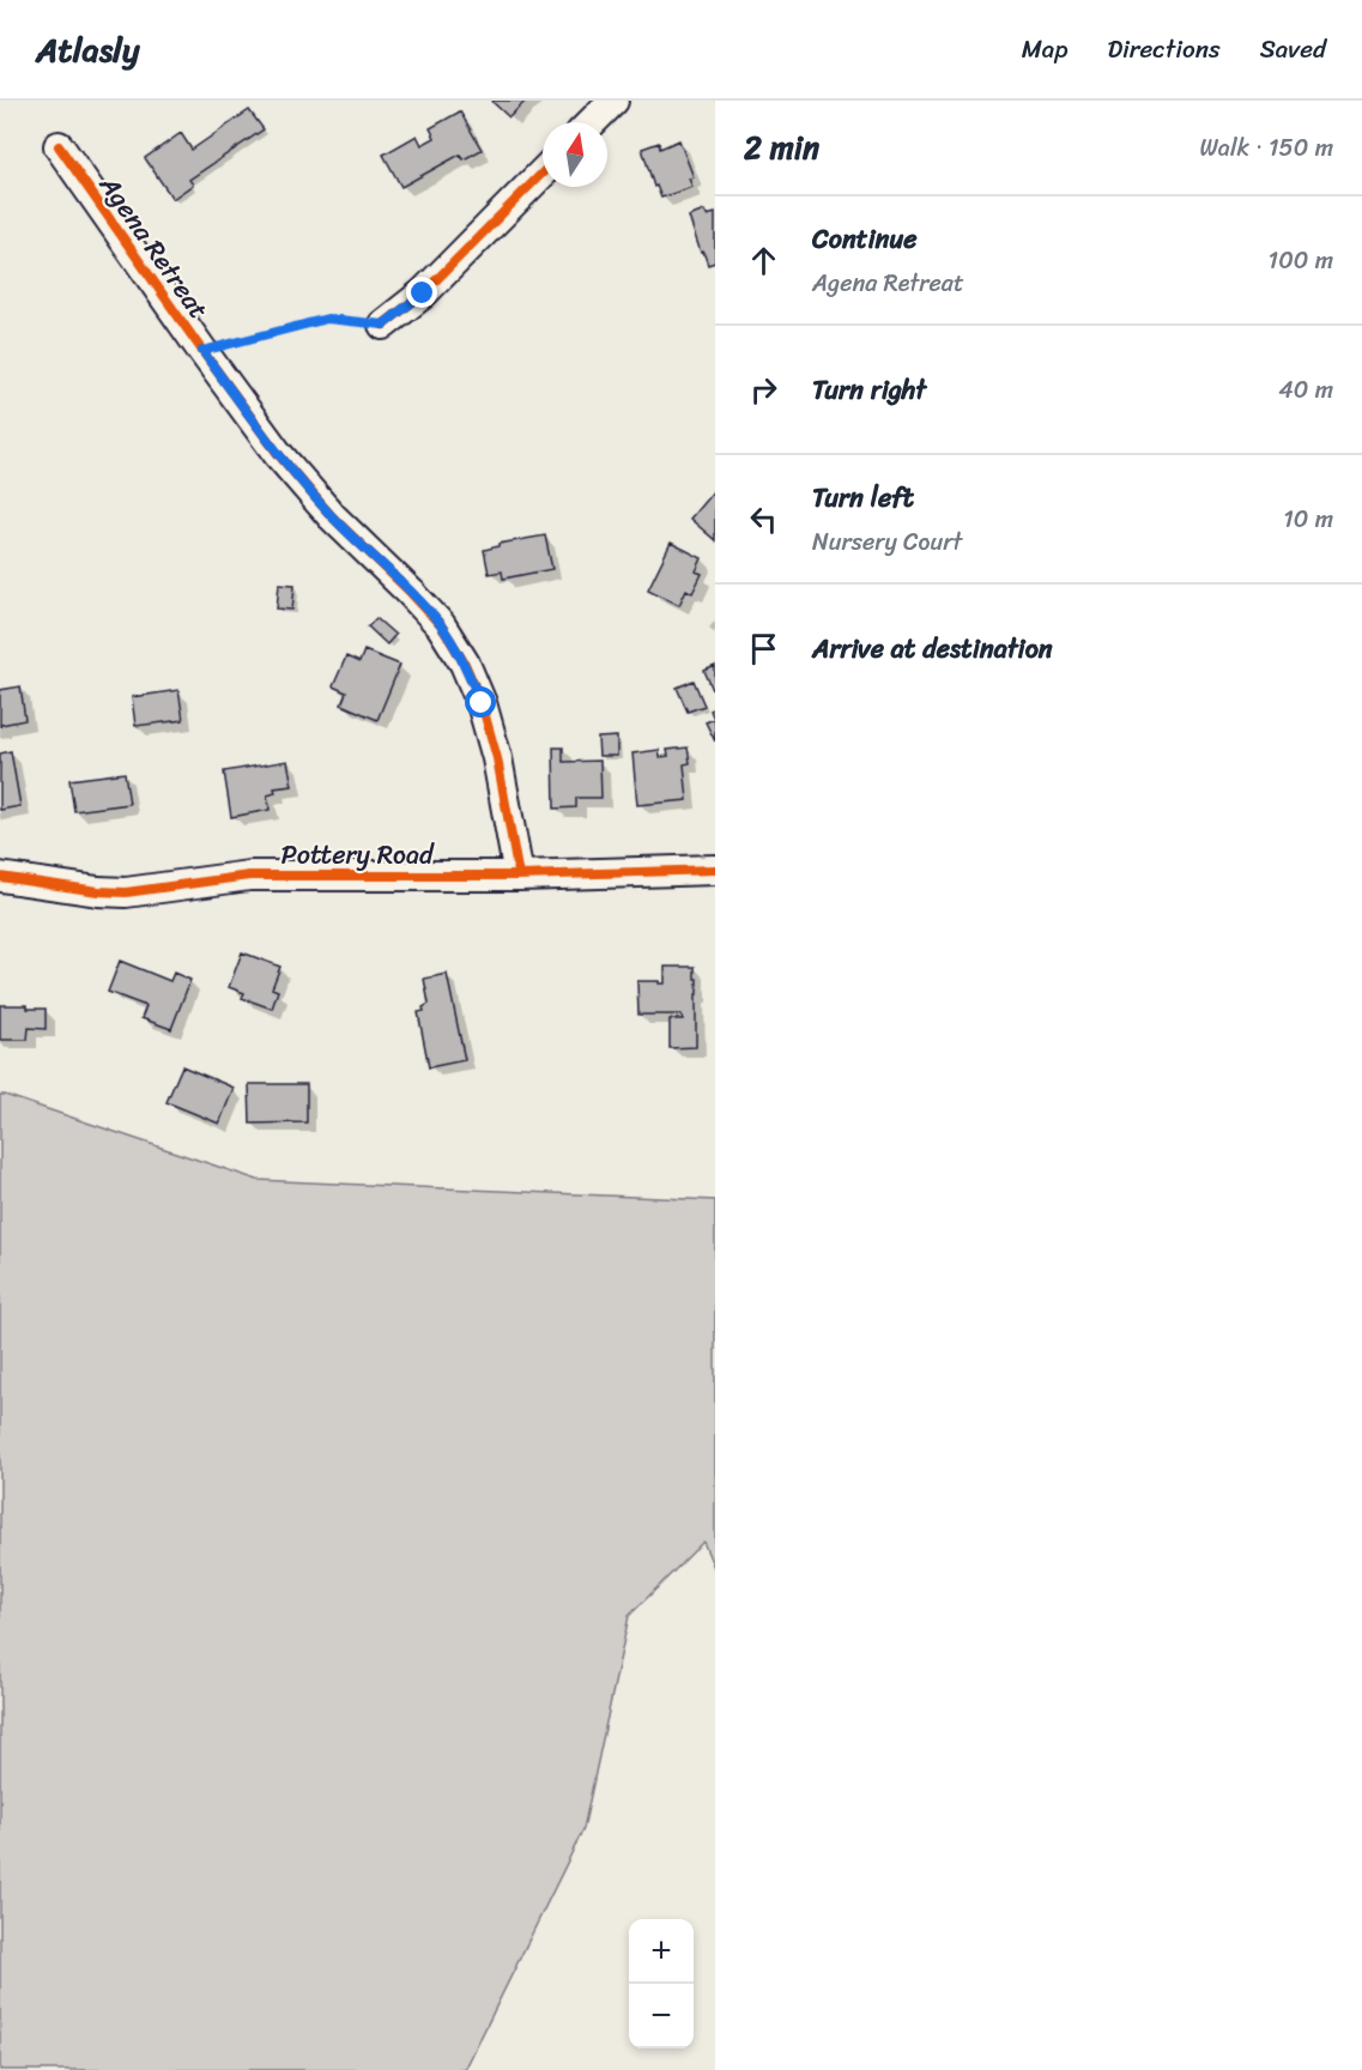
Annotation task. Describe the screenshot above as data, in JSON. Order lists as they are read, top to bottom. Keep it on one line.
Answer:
{"streets":{"street":["Agena Retreat","Pottery Road"]},"crossings":[["Agena Retreat","Pottery Road"]],"north":"top","page":{"header":"Atlasly","nav":["Map","Directions","Saved"],"heading":["2 min","Walk · 150 m"],"list":[["Continue","Agena Retreat","100 m"],["Turn right","40 m"],["Turn left","Nursery Court","10 m"],"Arrive at destination"],"map_buttons":["+","−"]}}
